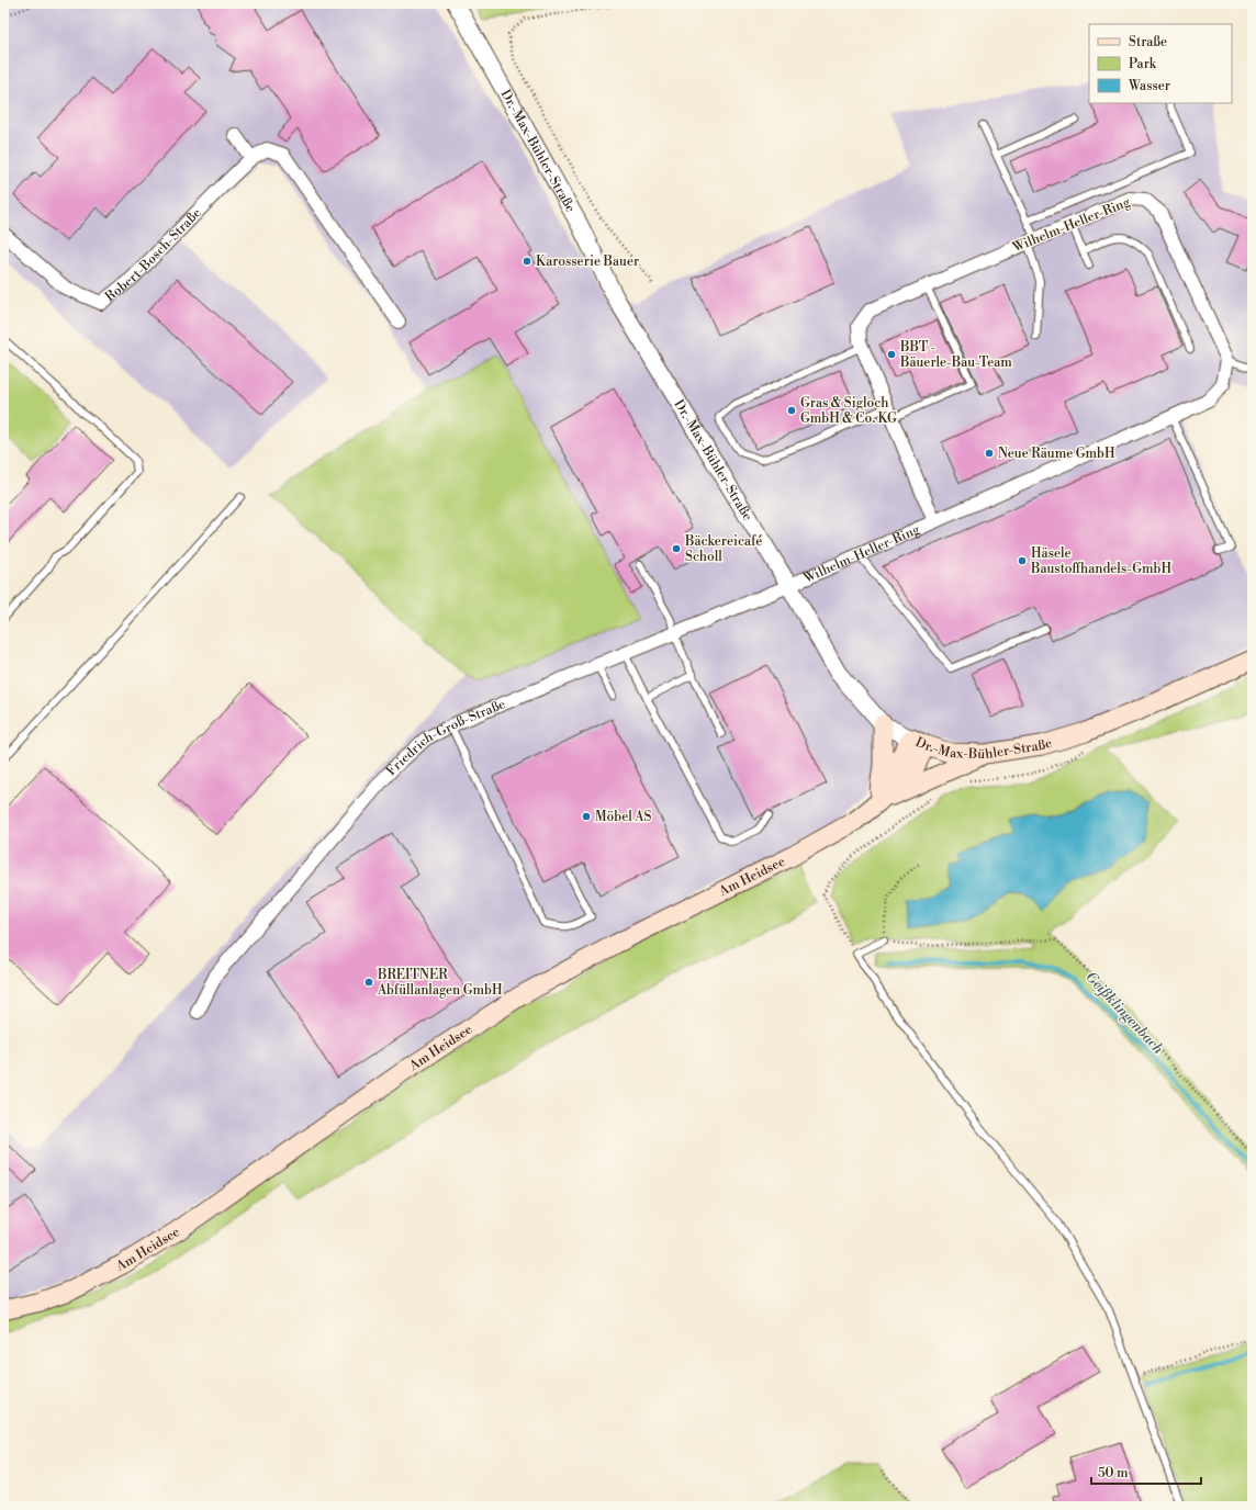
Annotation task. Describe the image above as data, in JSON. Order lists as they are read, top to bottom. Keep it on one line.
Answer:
{"streets":{"main road":["Dr.-Max-Bühler-Straße","Am Heidsee"],"street":["Wilhelm-Heller-Ring","Robert-Bosch-Straße","Friedrich-Groß-Straße"]},"crossings":[["Dr.-Max-Bühler-Straße","Wilhelm-Heller-Ring"],["Dr.-Max-Bühler-Straße","Friedrich-Groß-Straße"],["Dr.-Max-Bühler-Straße","Am Heidsee"],["Wilhelm-Heller-Ring","Friedrich-Groß-Straße"]],"water":["Geißklingenbach"],"places":["Karosserie Bauer","BBT - Bäuerle-Bau-Team","Gras & Sigloch GmbH & Co. KG","Neue Räume GmbH","Bäckereicafé Scholl","Häsele Baustoffhandels-GmbH","Möbel AS","BREITNER Abfüllanlagen GmbH"],"legend":["Straße","Park","Wasser"],"scale_bar":"50 m"}
